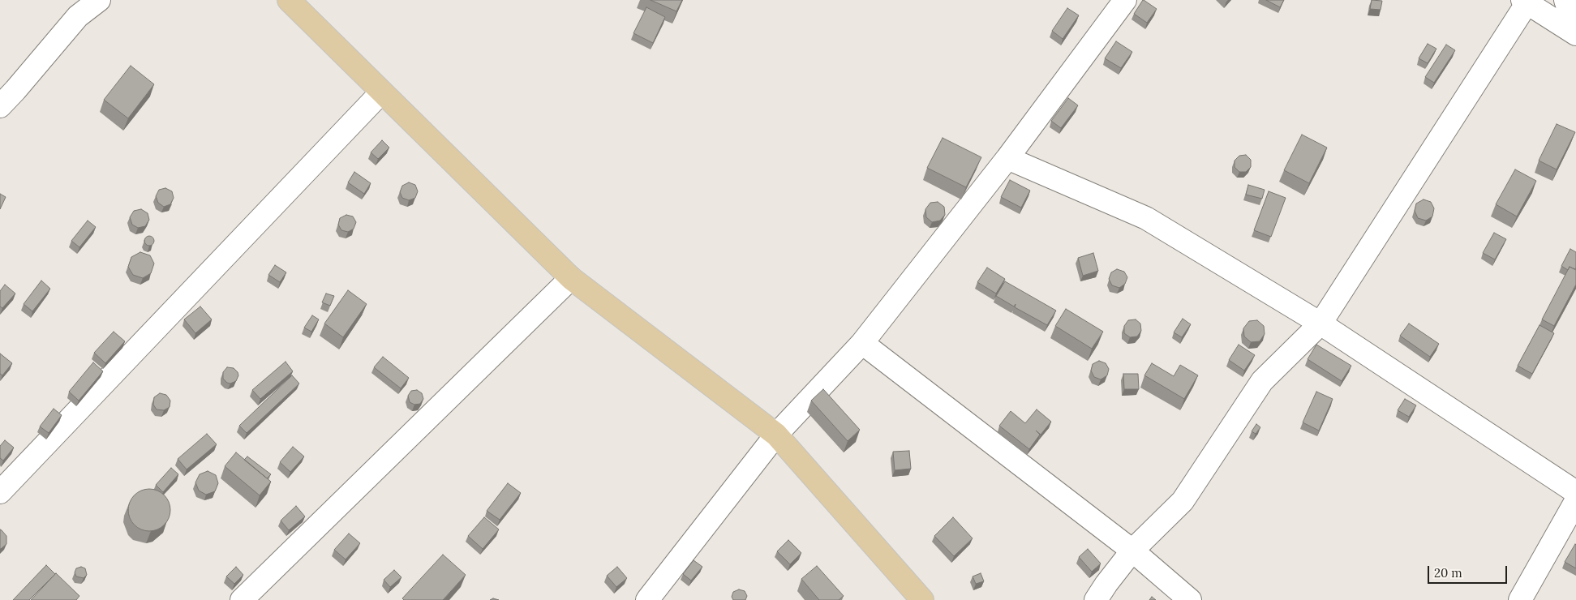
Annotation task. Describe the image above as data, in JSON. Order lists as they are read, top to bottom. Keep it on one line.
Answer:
{"scale_bar":"20 m"}
